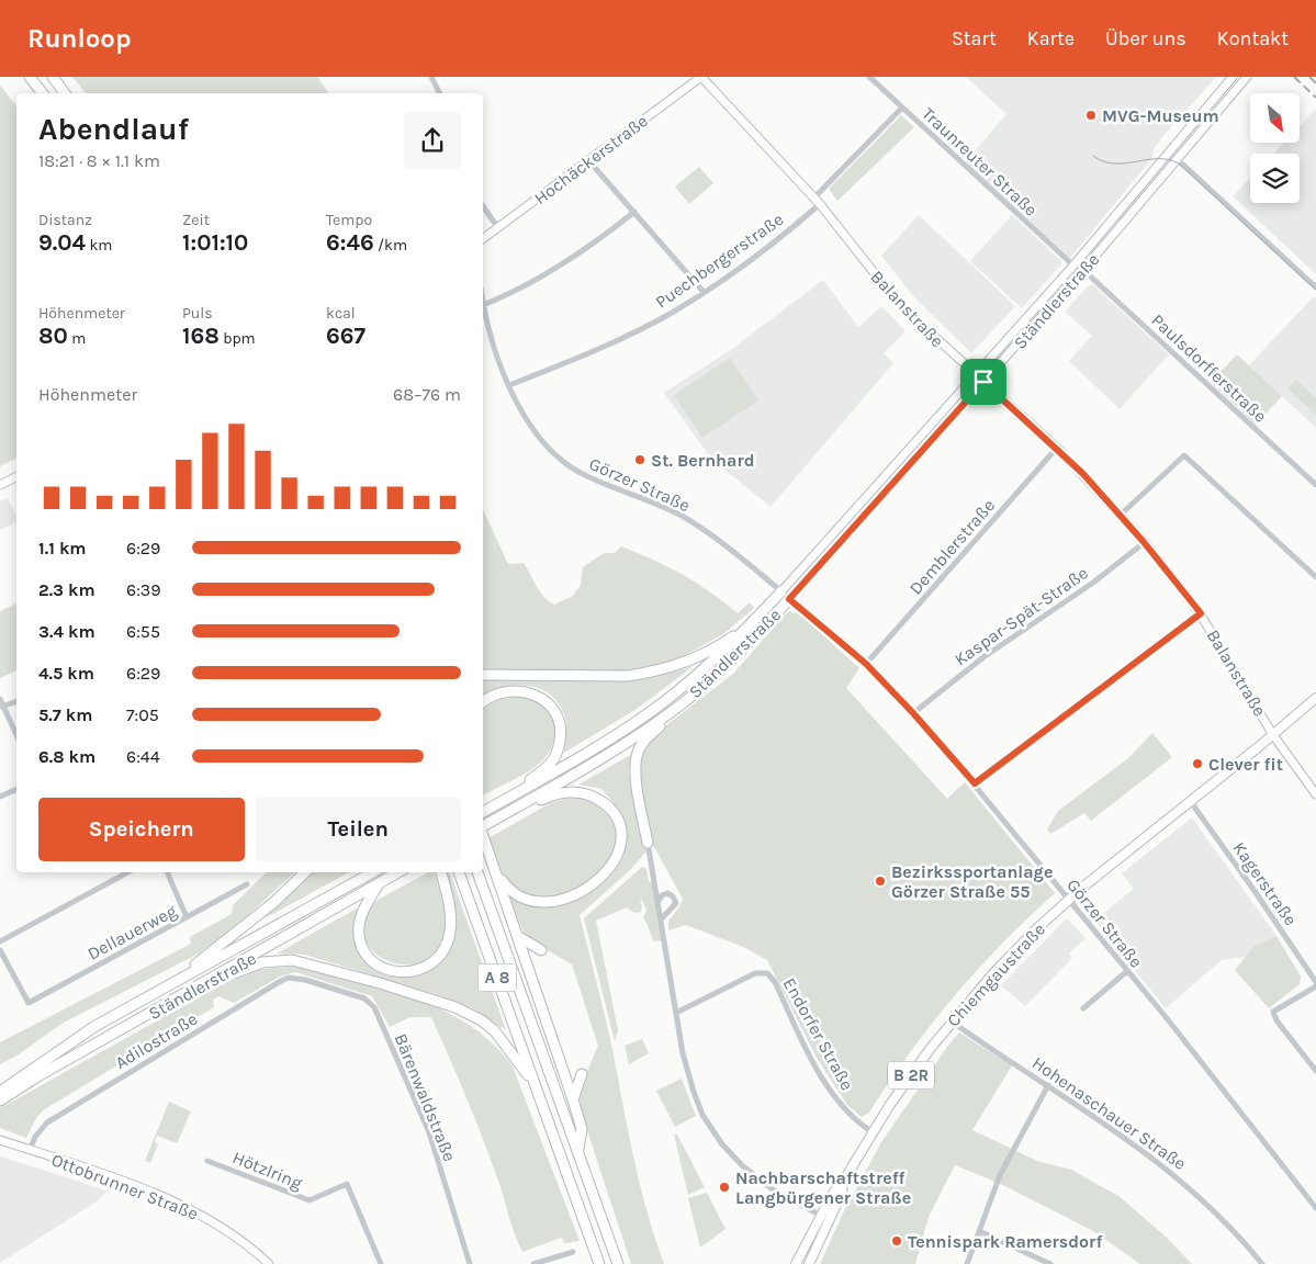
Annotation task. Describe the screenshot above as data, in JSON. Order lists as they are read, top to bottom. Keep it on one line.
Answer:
{"streets":{"highway":["Ständlerstraße","A 8"],"main road":["Hochäckerstraße","Balanstraße","Chiemgaustraße","B 2R","Ottobrunner Straße"],"street":["Traunreuter Straße","Puechbergerstraße","Paulsdorfferstraße","Görzer Straße","Demblerstraße","Kaspar-Spät-Straße","Kagerstraße","Dellauerweg","Endorfer Straße","Adilostraße","Bärenwaldstraße","Hohenaschauer Straße","Hötzlring"]},"crossings":[["Hochäckerstraße","Balanstraße"],["Traunreuter Straße","Puechbergerstraße"],["Traunreuter Straße","Ständlerstraße"],["Puechbergerstraße","Balanstraße"],["Puechbergerstraße","Görzer Straße"],["Ständlerstraße","Balanstraße"],["Ständlerstraße","Paulsdorfferstraße"],["Ständlerstraße","Görzer Straße"],["Balanstraße","Demblerstraße"],["Balanstraße","Kaspar-Spät-Straße"],["Balanstraße","Chiemgaustraße"],["Görzer Straße","Demblerstraße"],["Görzer Straße","Kaspar-Spät-Straße"],["Görzer Straße","Chiemgaustraße"],["Kagerstraße","Chiemgaustraße"],["Chiemgaustraße","Endorfer Straße"],["Chiemgaustraße","Hohenaschauer Straße"],["Adilostraße","Bärenwaldstraße"],["Adilostraße","Ottobrunner Straße"]],"places":["MVG-Museum","St. Bernhard","Clever fit","Bezirkssportanlage Görzer Straße 55","Nachbarschaftstreff Langbürgener Straße","Tennispark Ramersdorf"],"north":"bottom right","page":{"header":"Runloop","nav":["Start","Karte","Über uns","Kontakt"],"heading":["Abendlauf","18:21 · 8 × 1.1 km"],"stats":[["Distanz","9.04 km"],["Zeit","1:01:10"],["Tempo","6:46 /km"],["Höhenmeter","80 m"],["Puls","168 bpm"],["kcal","667"]],"chart":["Höhenmeter","68–76 m"],"list":[{"name":"1.1 km","note":"6:29"},{"name":"2.3 km","note":"6:39"},{"name":"3.4 km","note":"6:55"},{"name":"4.5 km","note":"6:29"},{"name":"5.7 km","note":"7:05"},{"name":"6.8 km","note":"6:44"}],"buttons":["Speichern","Teilen"]}}
